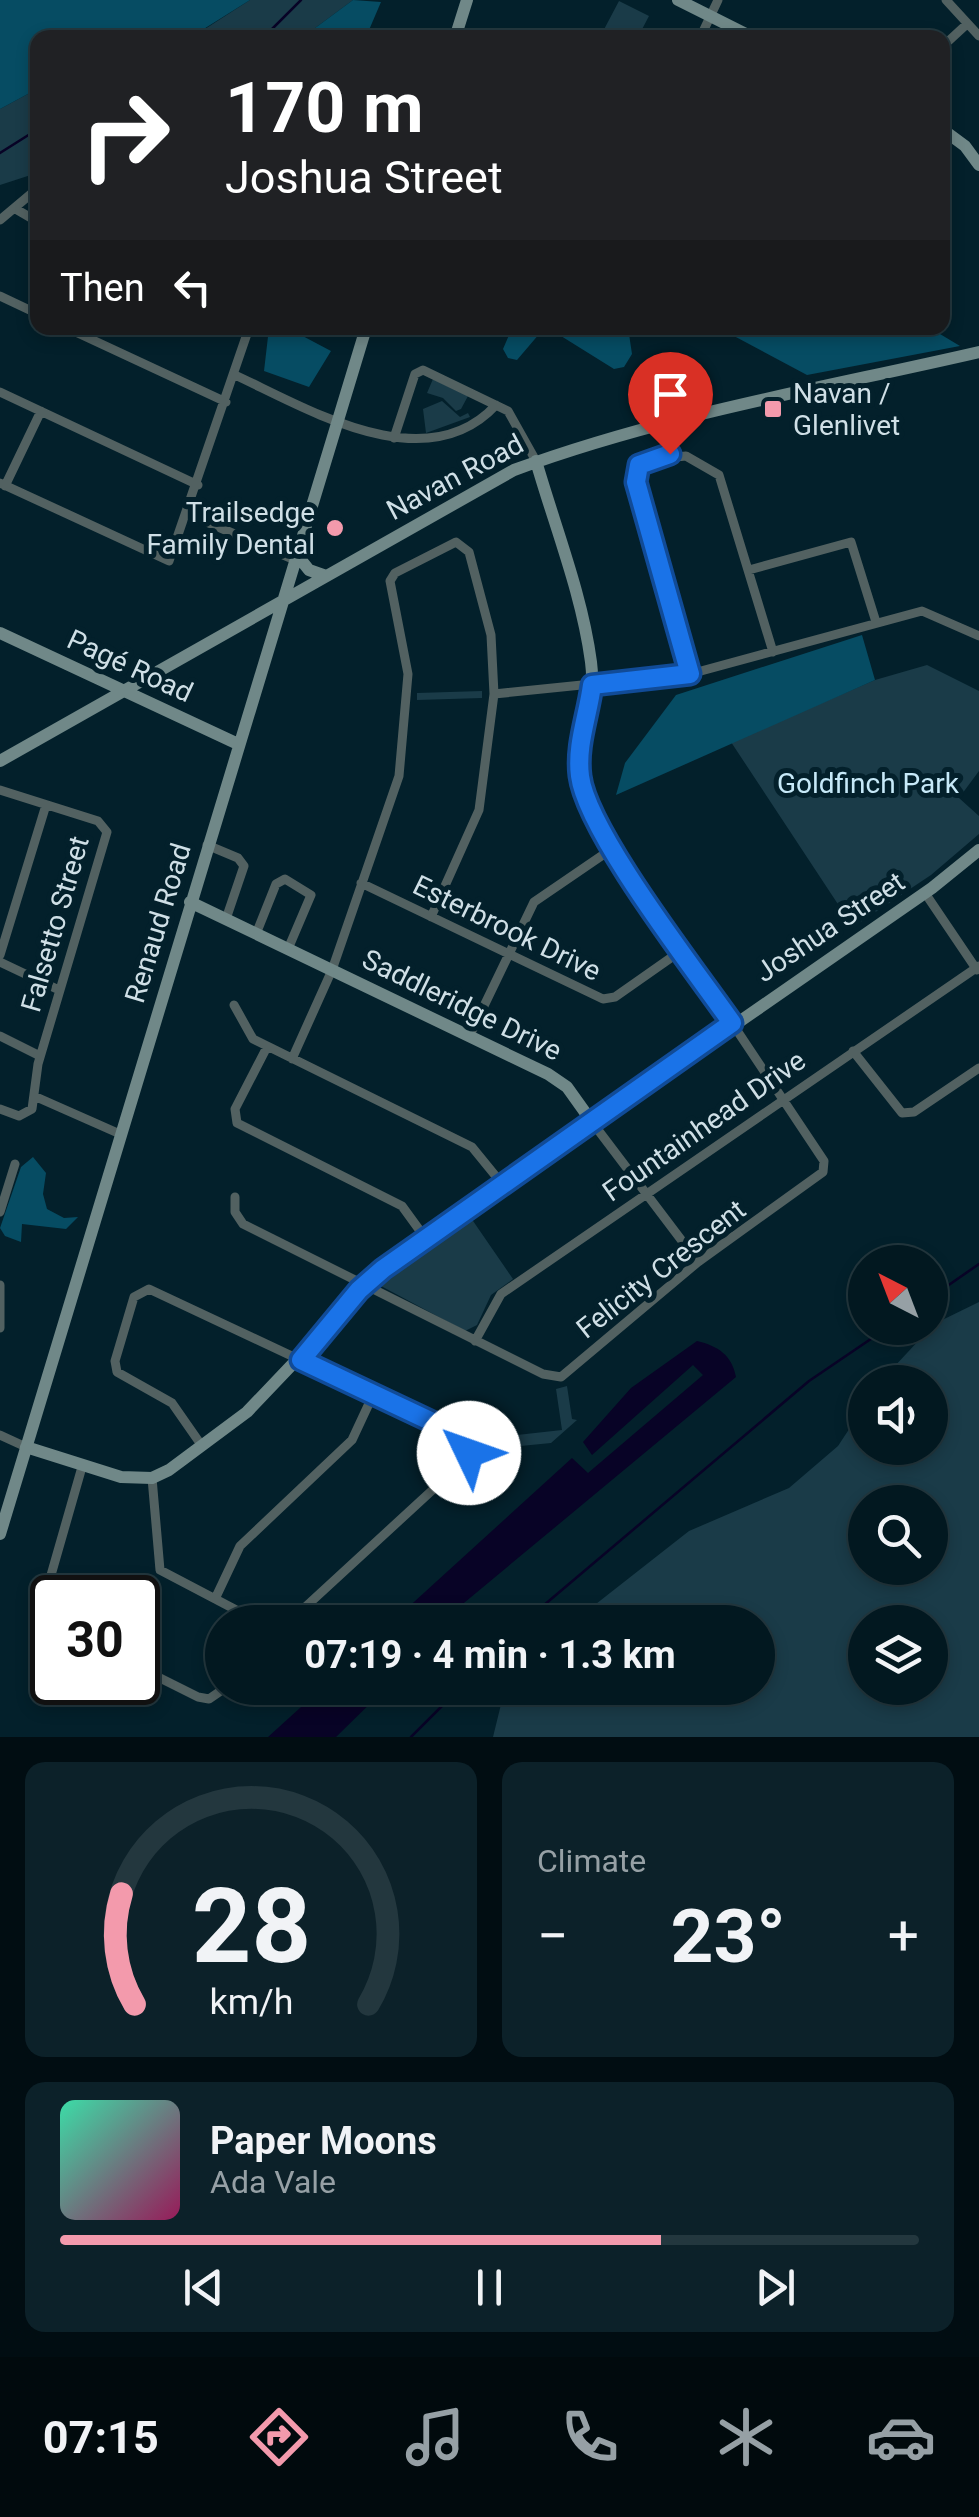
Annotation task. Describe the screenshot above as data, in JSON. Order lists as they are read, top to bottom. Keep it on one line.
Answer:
{"streets":{"street":["Navan Road","Pagé Road","Renaud Road","Falsetto Street","Joshua Street","Esterbrook Drive","Saddleridge Drive","Fountainhead Drive","Felicity Crescent"]},"crossings":[["Navan Road","Pagé Road"],["Navan Road","Renaud Road"],["Pagé Road","Renaud Road"],["Renaud Road","Saddleridge Drive"],["Joshua Street","Saddleridge Drive"],["Joshua Street","Felicity Crescent"],["Saddleridge Drive","Fountainhead Drive"],["Saddleridge Drive","Felicity Crescent"],["Fountainhead Drive","Felicity Crescent"]],"parks":["Goldfinch Park"],"places":{"transit":["Navan / Glenlivet"],"other":["Trailsedge Family Dental"]},"north":"top left","page":{"turn":["170 m","Joshua Street"],"then":"Then","limit":"30","trip":"07:19 · 4 min · 1.3 km","tile":"Climate","heat":["−","23°","+"],"song":["Paper Moons","Ada Vale"],"tabs":"07:15","gauge":["28","km/h"]}}
